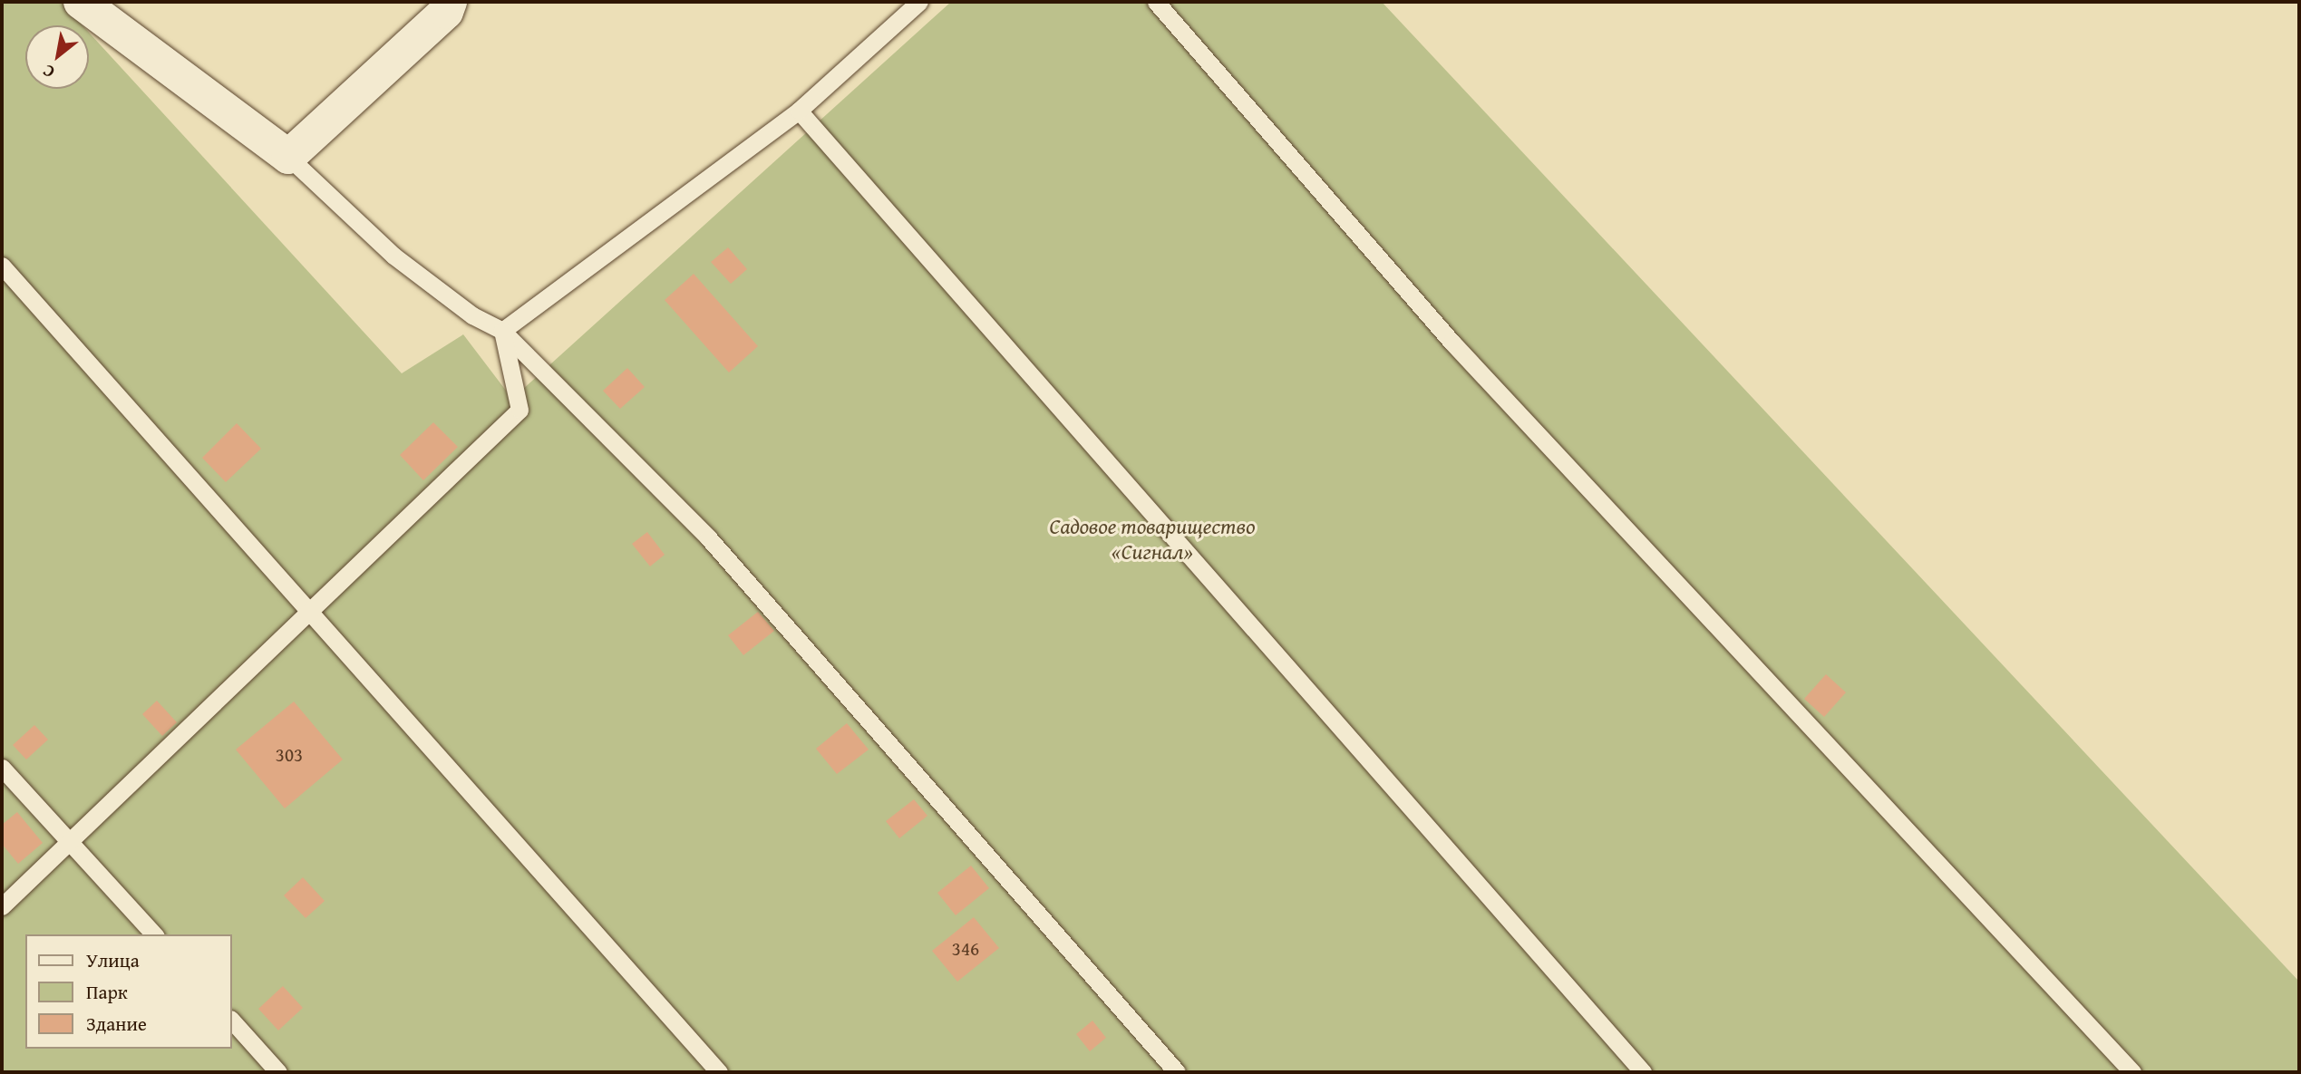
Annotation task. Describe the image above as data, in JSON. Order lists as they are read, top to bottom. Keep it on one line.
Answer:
{"parks":["Садовое товарищество «Сигнал»"],"house_numbers":["303","346"],"legend":["Улица","Парк","Здание"],"north":"bottom left"}
